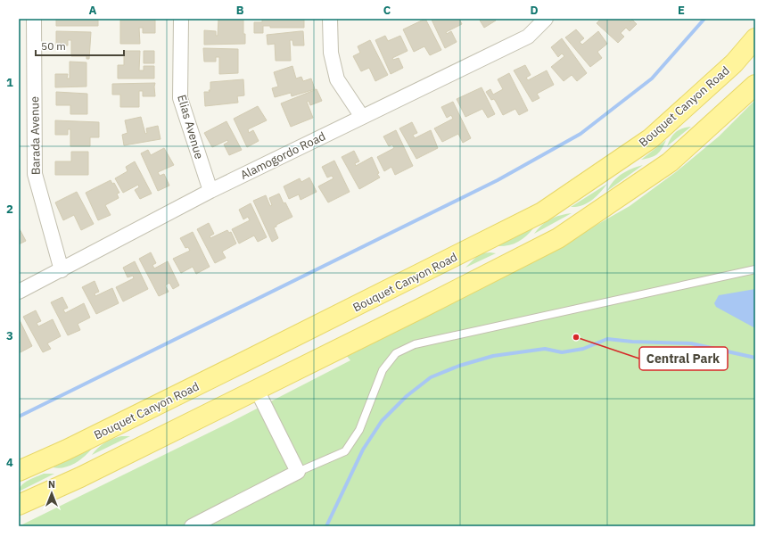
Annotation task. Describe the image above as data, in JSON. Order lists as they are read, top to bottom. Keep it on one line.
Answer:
{"streets":{"main road":["Bouquet Canyon Road"],"street":["Elias Avenue","Barada Avenue","Alamogordo Road"]},"crossings":[["Elias Avenue","Alamogordo Road"],["Barada Avenue","Alamogordo Road"]],"places":["Central Park"],"scale_bar":"50 m","north":"top","grid":{"columns":["A","B","C","D","E"],"rows":["1","2","3","4"]}}
